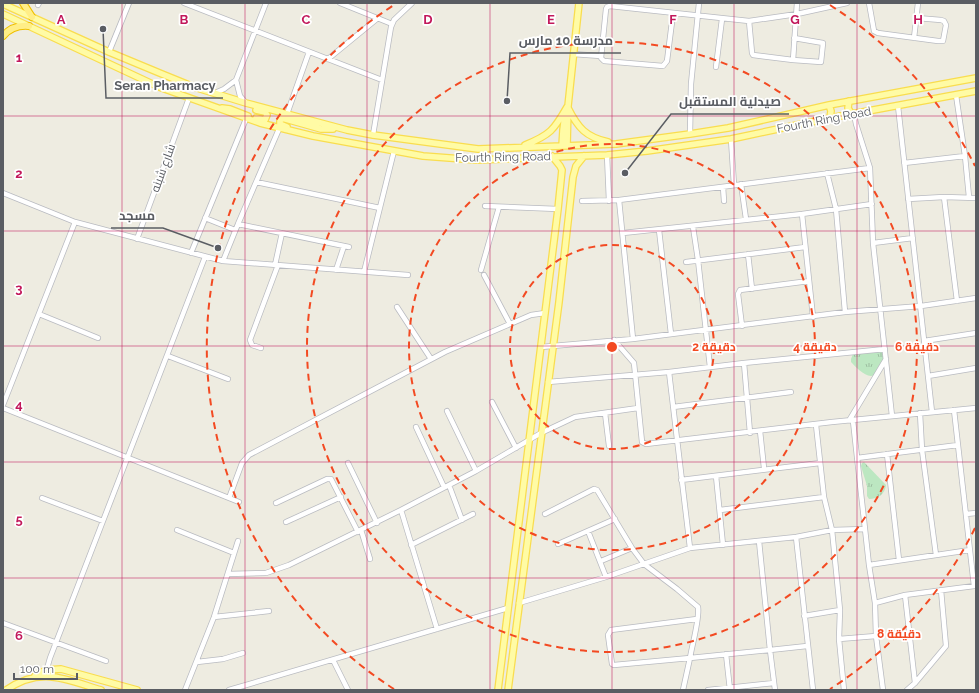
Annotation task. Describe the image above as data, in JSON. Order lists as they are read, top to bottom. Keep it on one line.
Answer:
{"streets":{"main road":["Fourth Ring Road"],"street":["شارع شبنه"]},"crossings":[["Fourth Ring Road","شارع شبنه"]],"places":["Seran Pharmacy","مدرسة 10 مارس","صيدلية المستقبل","مسجد"],"scale_bar":"100 m","grid":{"columns":["A","B","C","D","E","F","G","H"],"rows":["1","2","3","4","5","6"]},"rings":["2 دقيقة","4 دقيقة","6 دقيقة","8 دقيقة"]}
